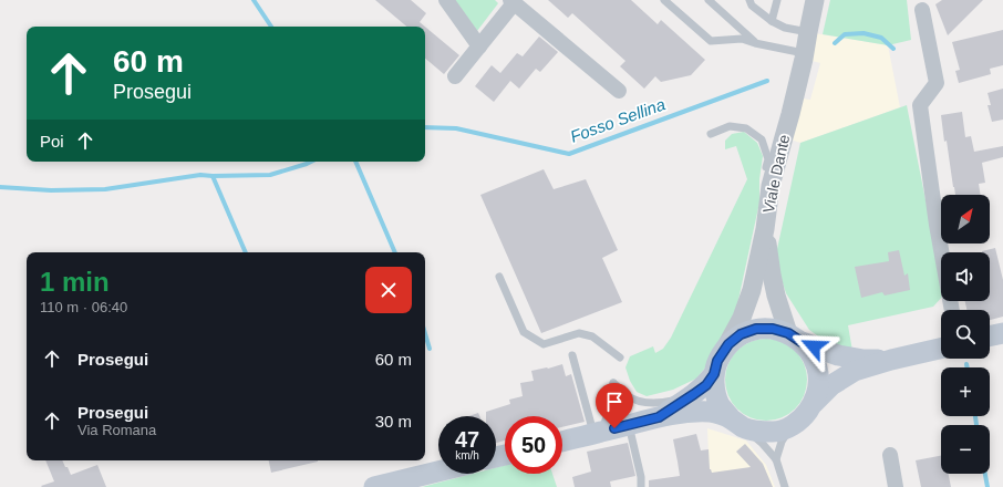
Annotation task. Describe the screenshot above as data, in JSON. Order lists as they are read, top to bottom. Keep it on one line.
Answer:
{"streets":{"street":["Viale Dante"]},"water":["Fosso Sellina"],"north":"top right","page":{"turn":["60 m","Prosegui"],"then":"Poi","map_buttons":["+","−"],"heading":["1 min","110 m · 06:40"],"list":[{"name":"Prosegui","value":"60 m"},{"name":"Prosegui","note":"Via Romana","value":"30 m"}],"speed":"47 km/h","limit":"50"}}
